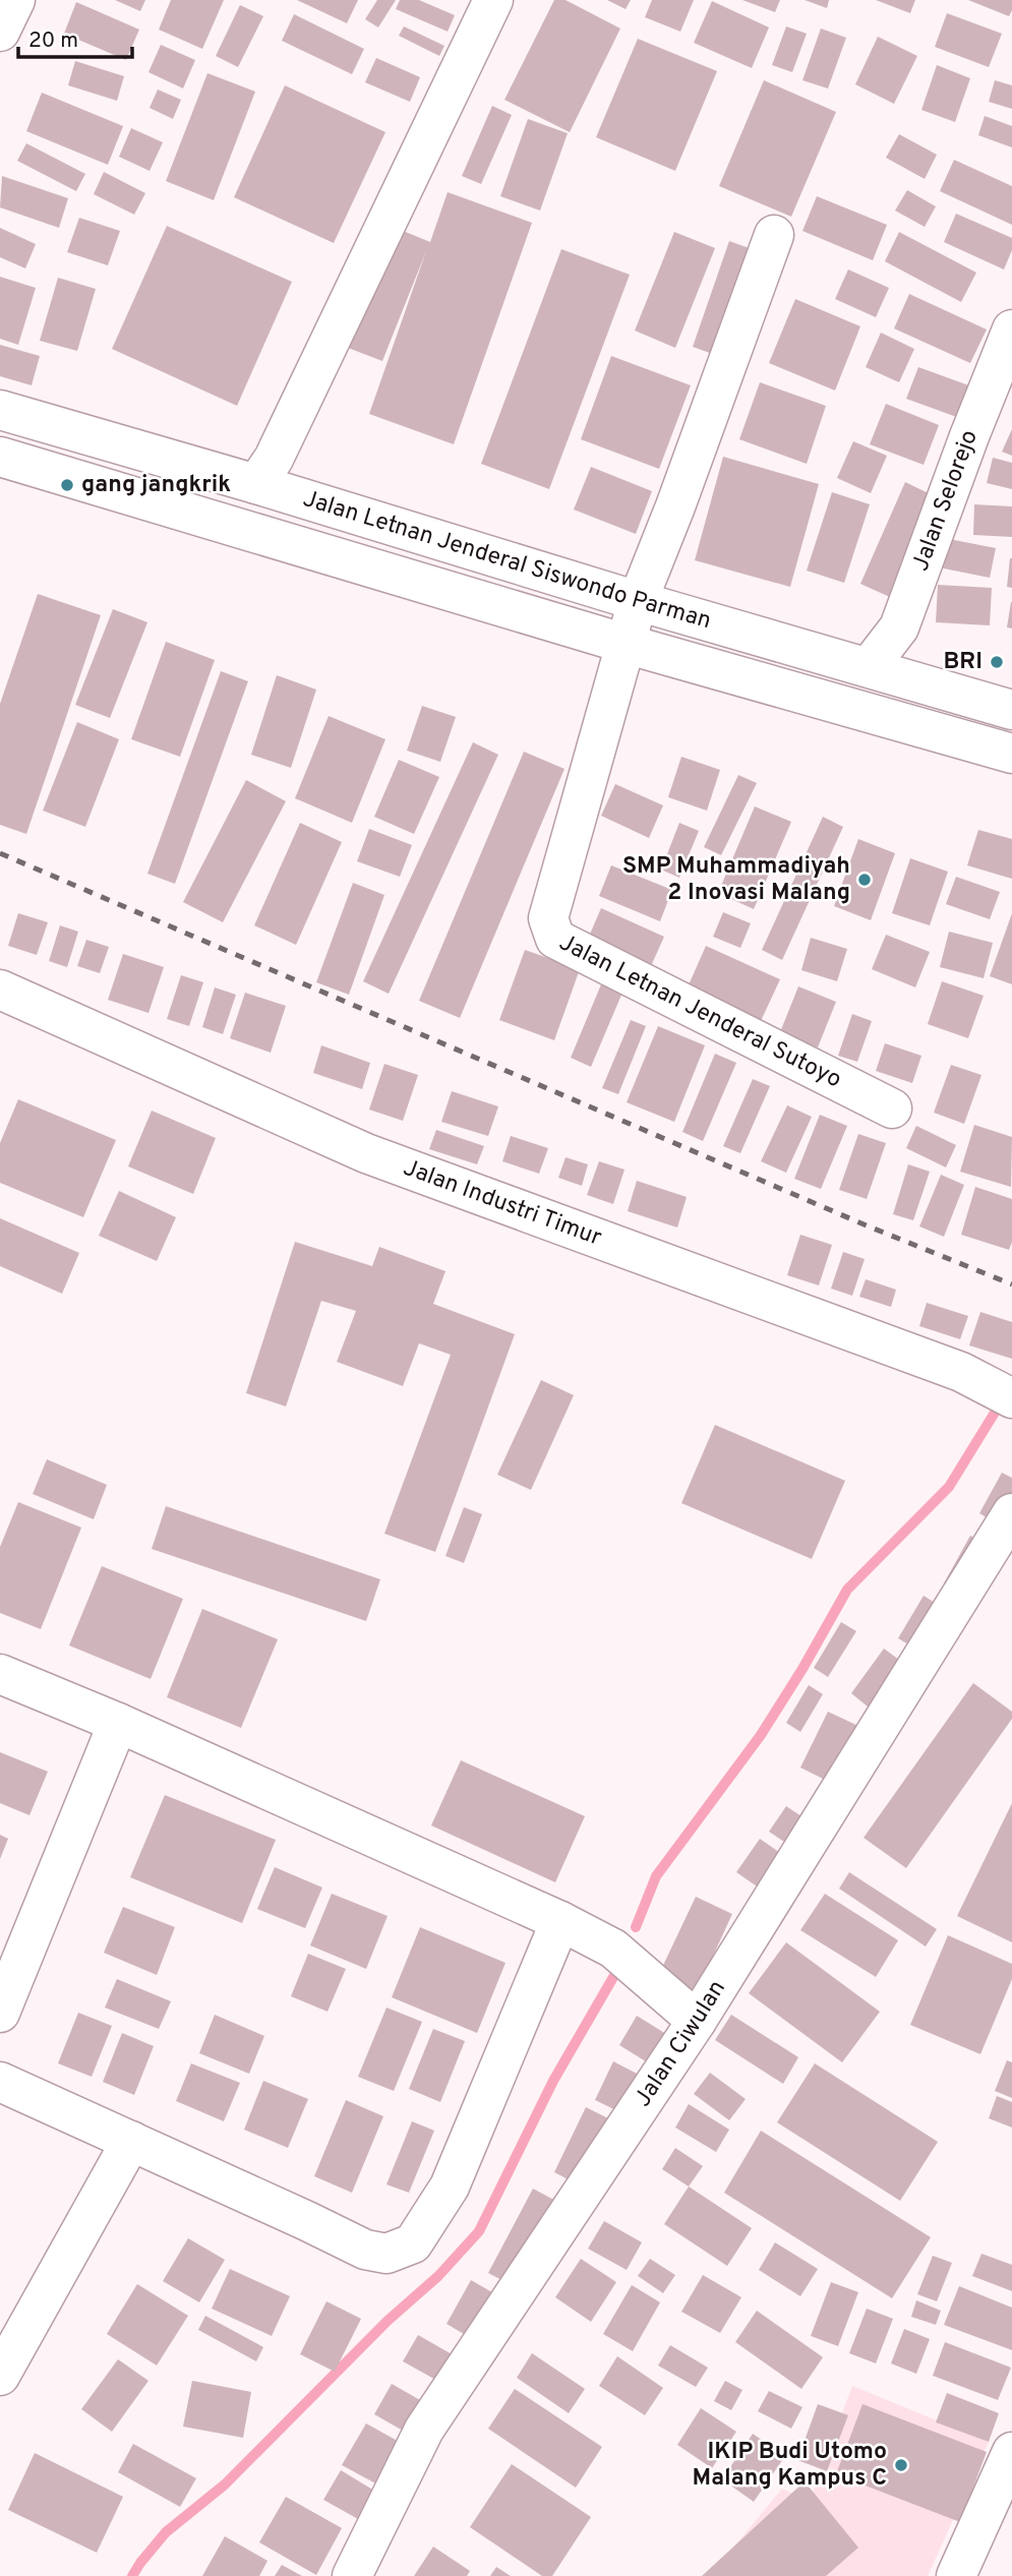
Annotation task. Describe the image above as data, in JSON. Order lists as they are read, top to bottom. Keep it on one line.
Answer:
{"streets":{"street":["Jalan Selorejo","Jalan Letnan Jenderal Siswondo Parman","Jalan Letnan Jenderal Sutoyo","Jalan Industri Timur","Jalan Ciwulan"]},"crossings":[["Jalan Selorejo","Jalan Letnan Jenderal Siswondo Parman"],["Jalan Letnan Jenderal Siswondo Parman","Jalan Letnan Jenderal Sutoyo"]],"places":["gang jangkrik","BRI","SMP Muhammadiyah 2 Inovasi Malang","IKIP Budi Utomo Malang Kampus C"],"scale_bar":"20 m"}
